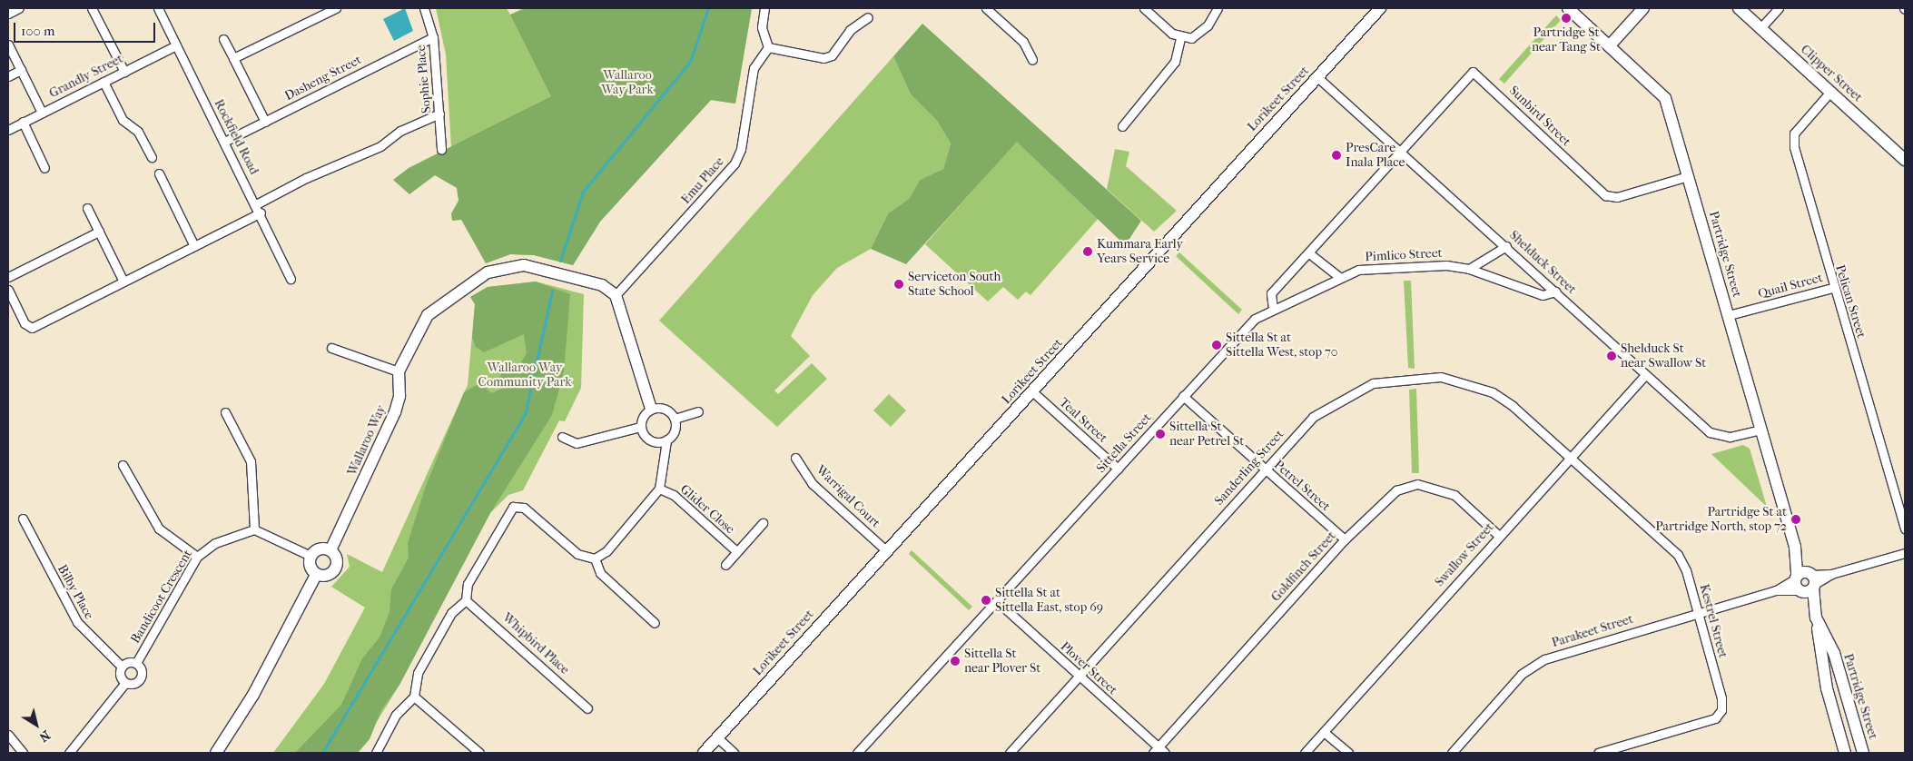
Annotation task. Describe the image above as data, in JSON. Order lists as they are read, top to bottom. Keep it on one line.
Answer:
{"streets":{"street":["Clipper Street","Grandly Street","Dasheng Street","Sophie Place","Lorikeet Street","Sunbird Street","Rockfield Road","Emu Place","Partridge Street","Pimlico Street","Shelduck Street","Quail Street","Pelican Street","Teal Street","Wallaroo Way","Sittella Street","Sanderling Street","Petrel Street","Warrigal Court","Glider Close","Swallow Street","Goldfinch Street","Bilby Place","Bandicoot Crescent","Kestrel Street","Parakeet Street","Whipbird Place","Plover Street"]},"crossings":[["Clipper Street","Pelican Street"],["Grandly Street","Rockfield Road"],["Dasheng Street","Sophie Place"],["Dasheng Street","Rockfield Road"],["Lorikeet Street","Shelduck Street"],["Lorikeet Street","Teal Street"],["Lorikeet Street","Warrigal Court"],["Sunbird Street","Partridge Street"],["Sunbird Street","Shelduck Street"],["Partridge Street","Shelduck Street"],["Partridge Street","Quail Street"],["Partridge Street","Parakeet Street"],["Pimlico Street","Shelduck Street"],["Pimlico Street","Sittella Street"],["Shelduck Street","Swallow Street"],["Quail Street","Pelican Street"],["Teal Street","Sittella Street"],["Sittella Street","Petrel Street"],["Sittella Street","Plover Street"],["Sanderling Street","Petrel Street"],["Sanderling Street","Swallow Street"],["Sanderling Street","Kestrel Street"],["Sanderling Street","Plover Street"],["Petrel Street","Goldfinch Street"],["Swallow Street","Goldfinch Street"],["Swallow Street","Kestrel Street"],["Goldfinch Street","Plover Street"],["Bilby Place","Bandicoot Crescent"],["Kestrel Street","Parakeet Street"]],"parks":["Wallaroo Way Park","Wallaroo Way Community Park"],"places":["Partridge St near Tang St","PresCare Inala Place","Kummara Early Years Service","Serviceton South State School","Sittella St at Sittella West, stop 70","Shelduck St near Swallow St","Sittella St near Petrel St","Partridge St at Partridge North, stop 72","Sittella St at Sittella East, stop 69","Sittella St near Plover St"],"scale_bar":"100 m","north":"bottom right"}
